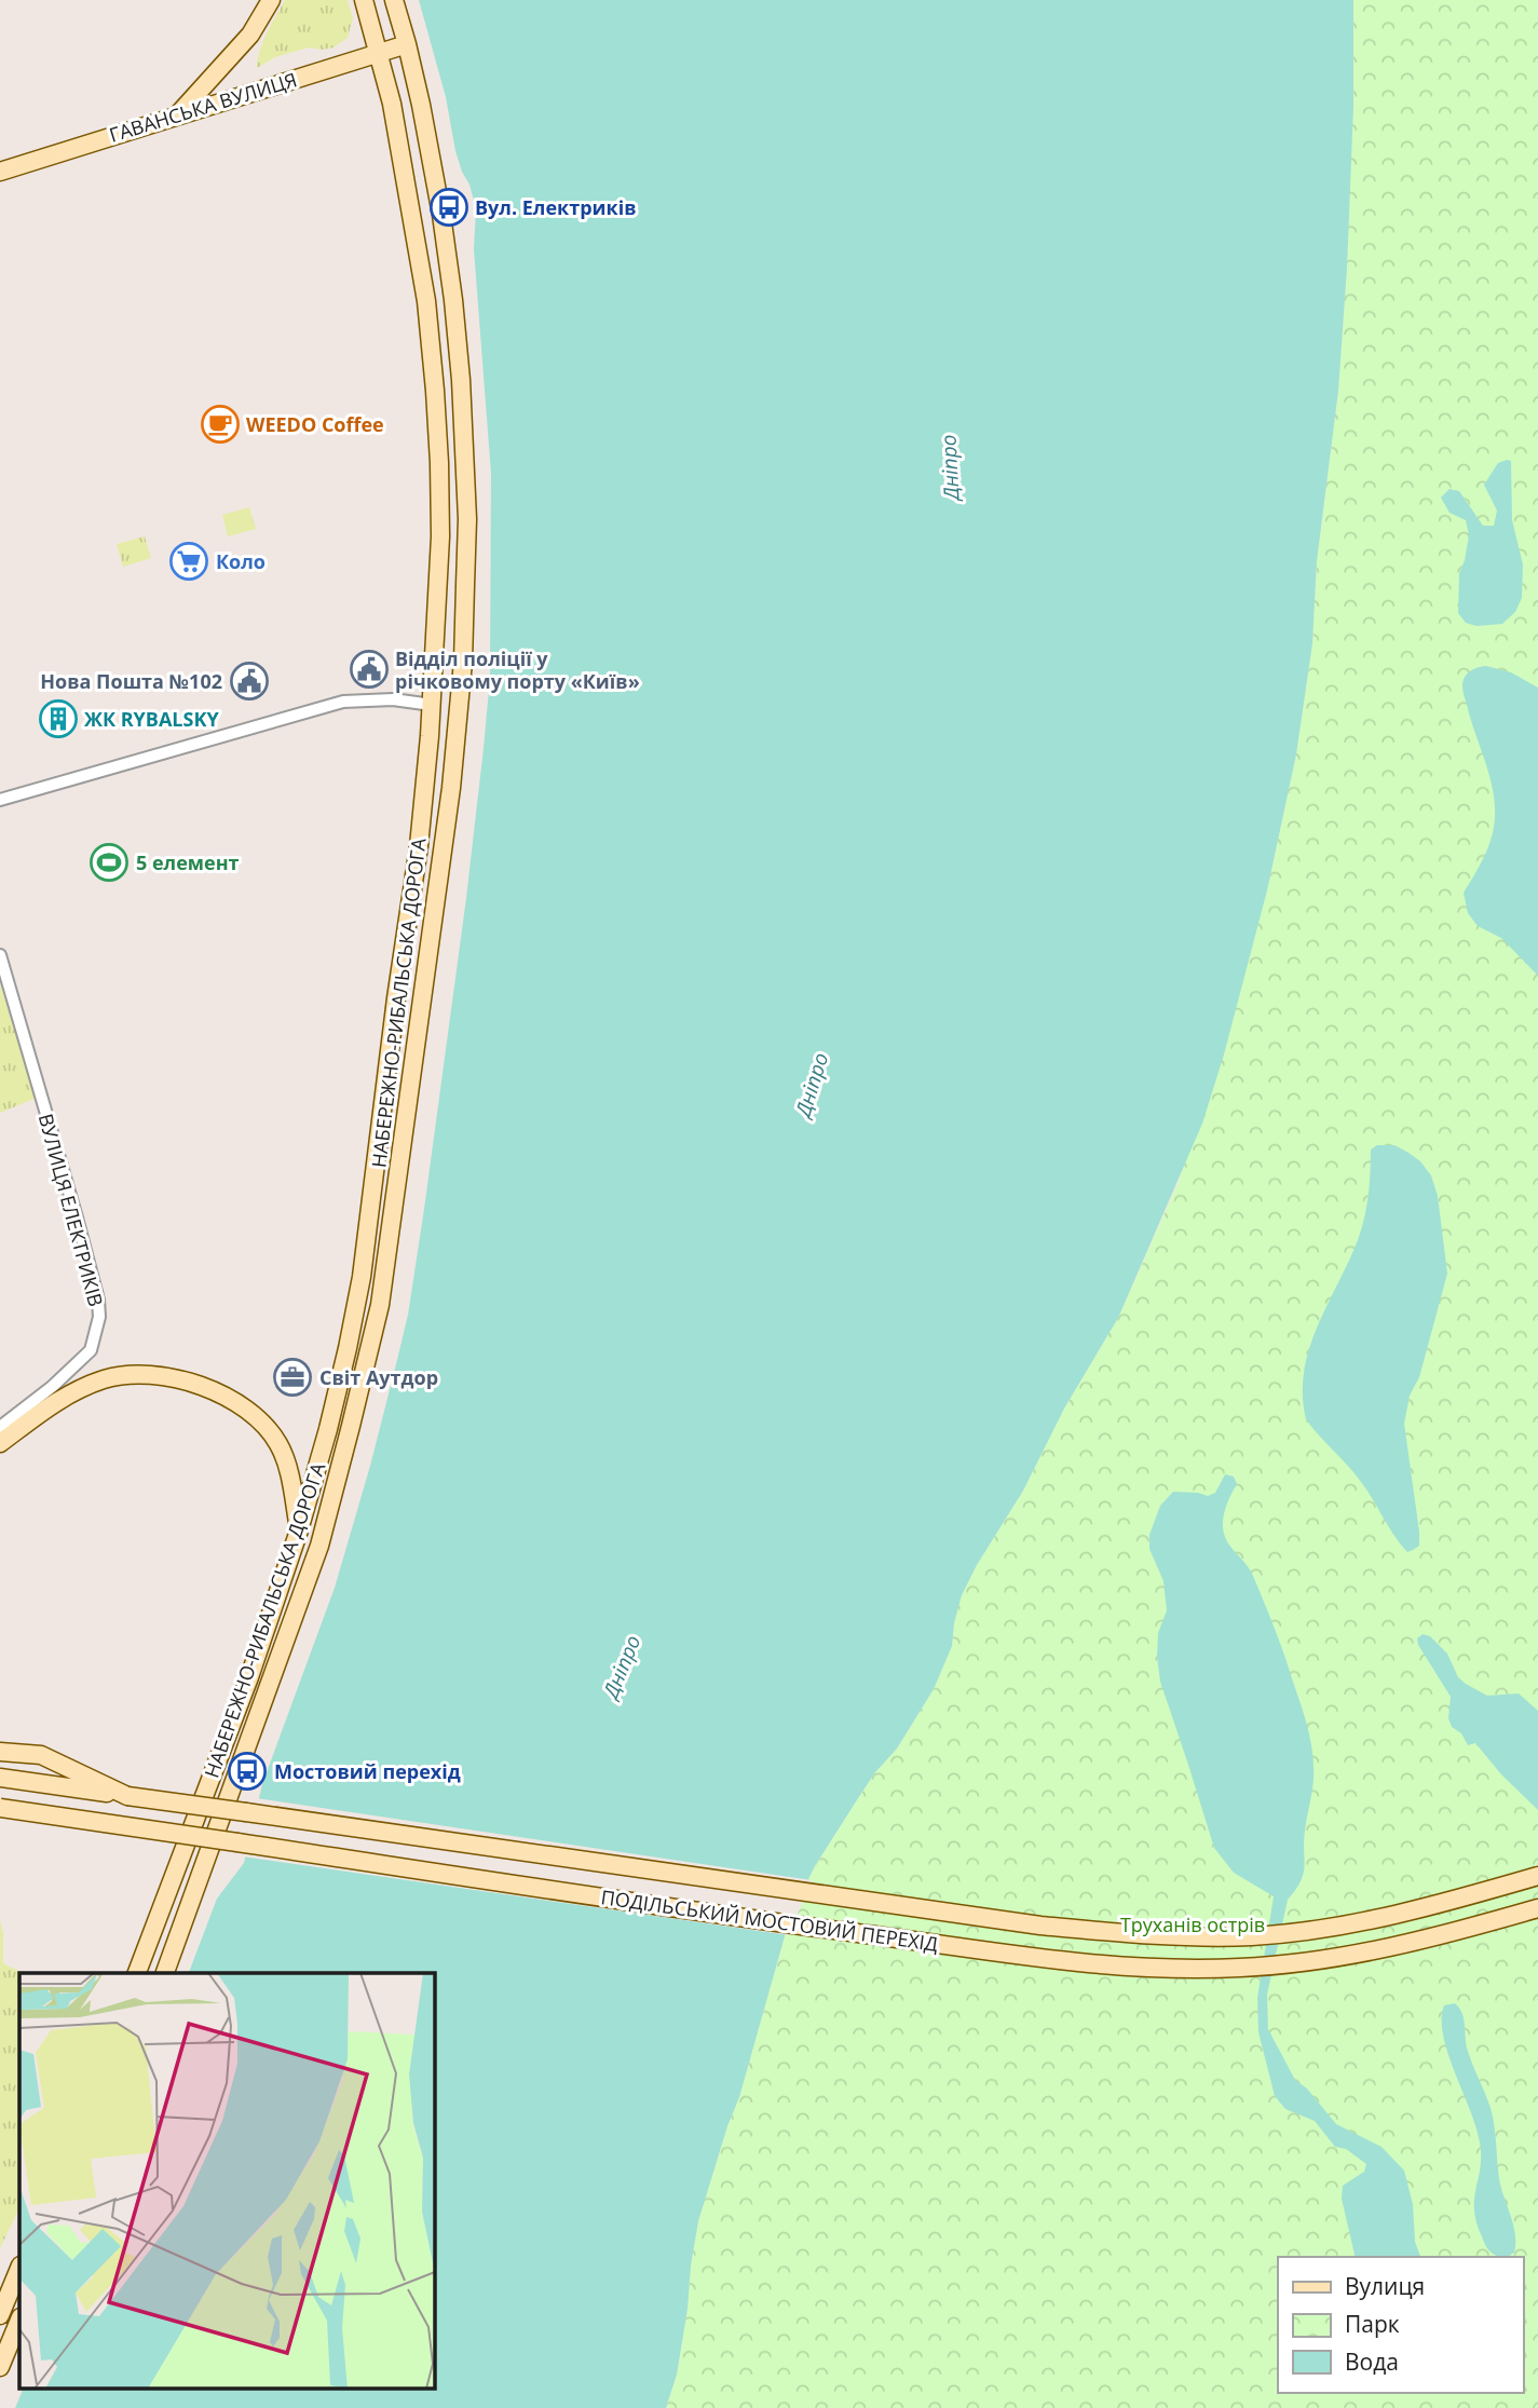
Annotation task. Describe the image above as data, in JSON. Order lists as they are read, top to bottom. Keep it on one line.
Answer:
{"streets":{"main road":["ГАВАНСЬКА ВУЛИЦЯ","НАБЕРЕЖНО-РИБАЛЬСЬКА ДОРОГА","ПОДІЛЬСЬКИЙ МОСТОВИЙ ПЕРЕХІД"],"street":["ВУЛИЦЯ ЕЛЕКТРИКІВ"]},"crossings":[["ГАВАНСЬКА ВУЛИЦЯ","НАБЕРЕЖНО-РИБАЛЬСЬКА ДОРОГА"]],"water":["Дніпро"],"parks":["Труханів острів"],"places":{"bus stop":["Вул. Електриків","Мостовий перехід"],"cafe":["WEEDO Coffee"],"supermarket":["Коло"],"public building":["Відділ поліції у річковому порту «Київ»","Нова Пошта №102"],"building":["ЖК RYBALSKY"],"sports":["5 елемент"],"office":["Світ Аутдор"]},"legend":["Вулиця","Парк","Вода"]}
